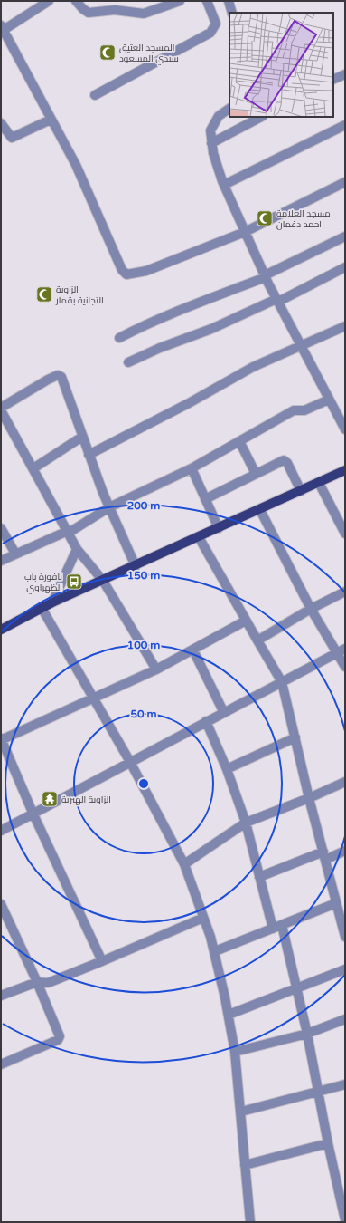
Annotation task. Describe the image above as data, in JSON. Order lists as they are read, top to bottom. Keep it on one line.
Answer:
{"places":{"mosque":["المسجد العتيق سيدي المسعود","مسجد العلامة احمد دغمان","الزاوية التجانية بقمار"],"bus stop":["نافورة باب الظهراوي"],"temple":["الزاوية الهبرية"]},"rings":["200 m","150 m","100 m","50 m"]}
